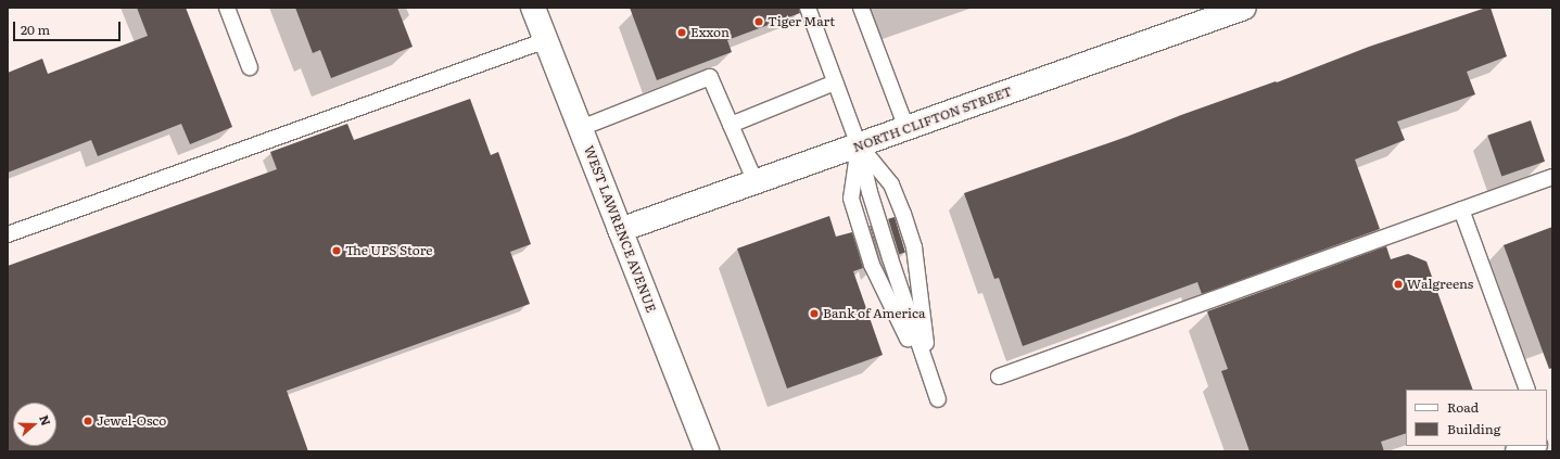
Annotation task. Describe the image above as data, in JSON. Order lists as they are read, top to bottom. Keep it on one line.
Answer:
{"streets":{"street":["NORTH CLIFTON STREET","WEST LAWRENCE AVENUE"]},"crossings":[["NORTH CLIFTON STREET","WEST LAWRENCE AVENUE"]],"places":["Tiger Mart","Exxon","The UPS Store","Walgreens","Bank of America","Jewel-Osco"],"legend":["Road","Building"],"scale_bar":"20 m","north":"right"}
